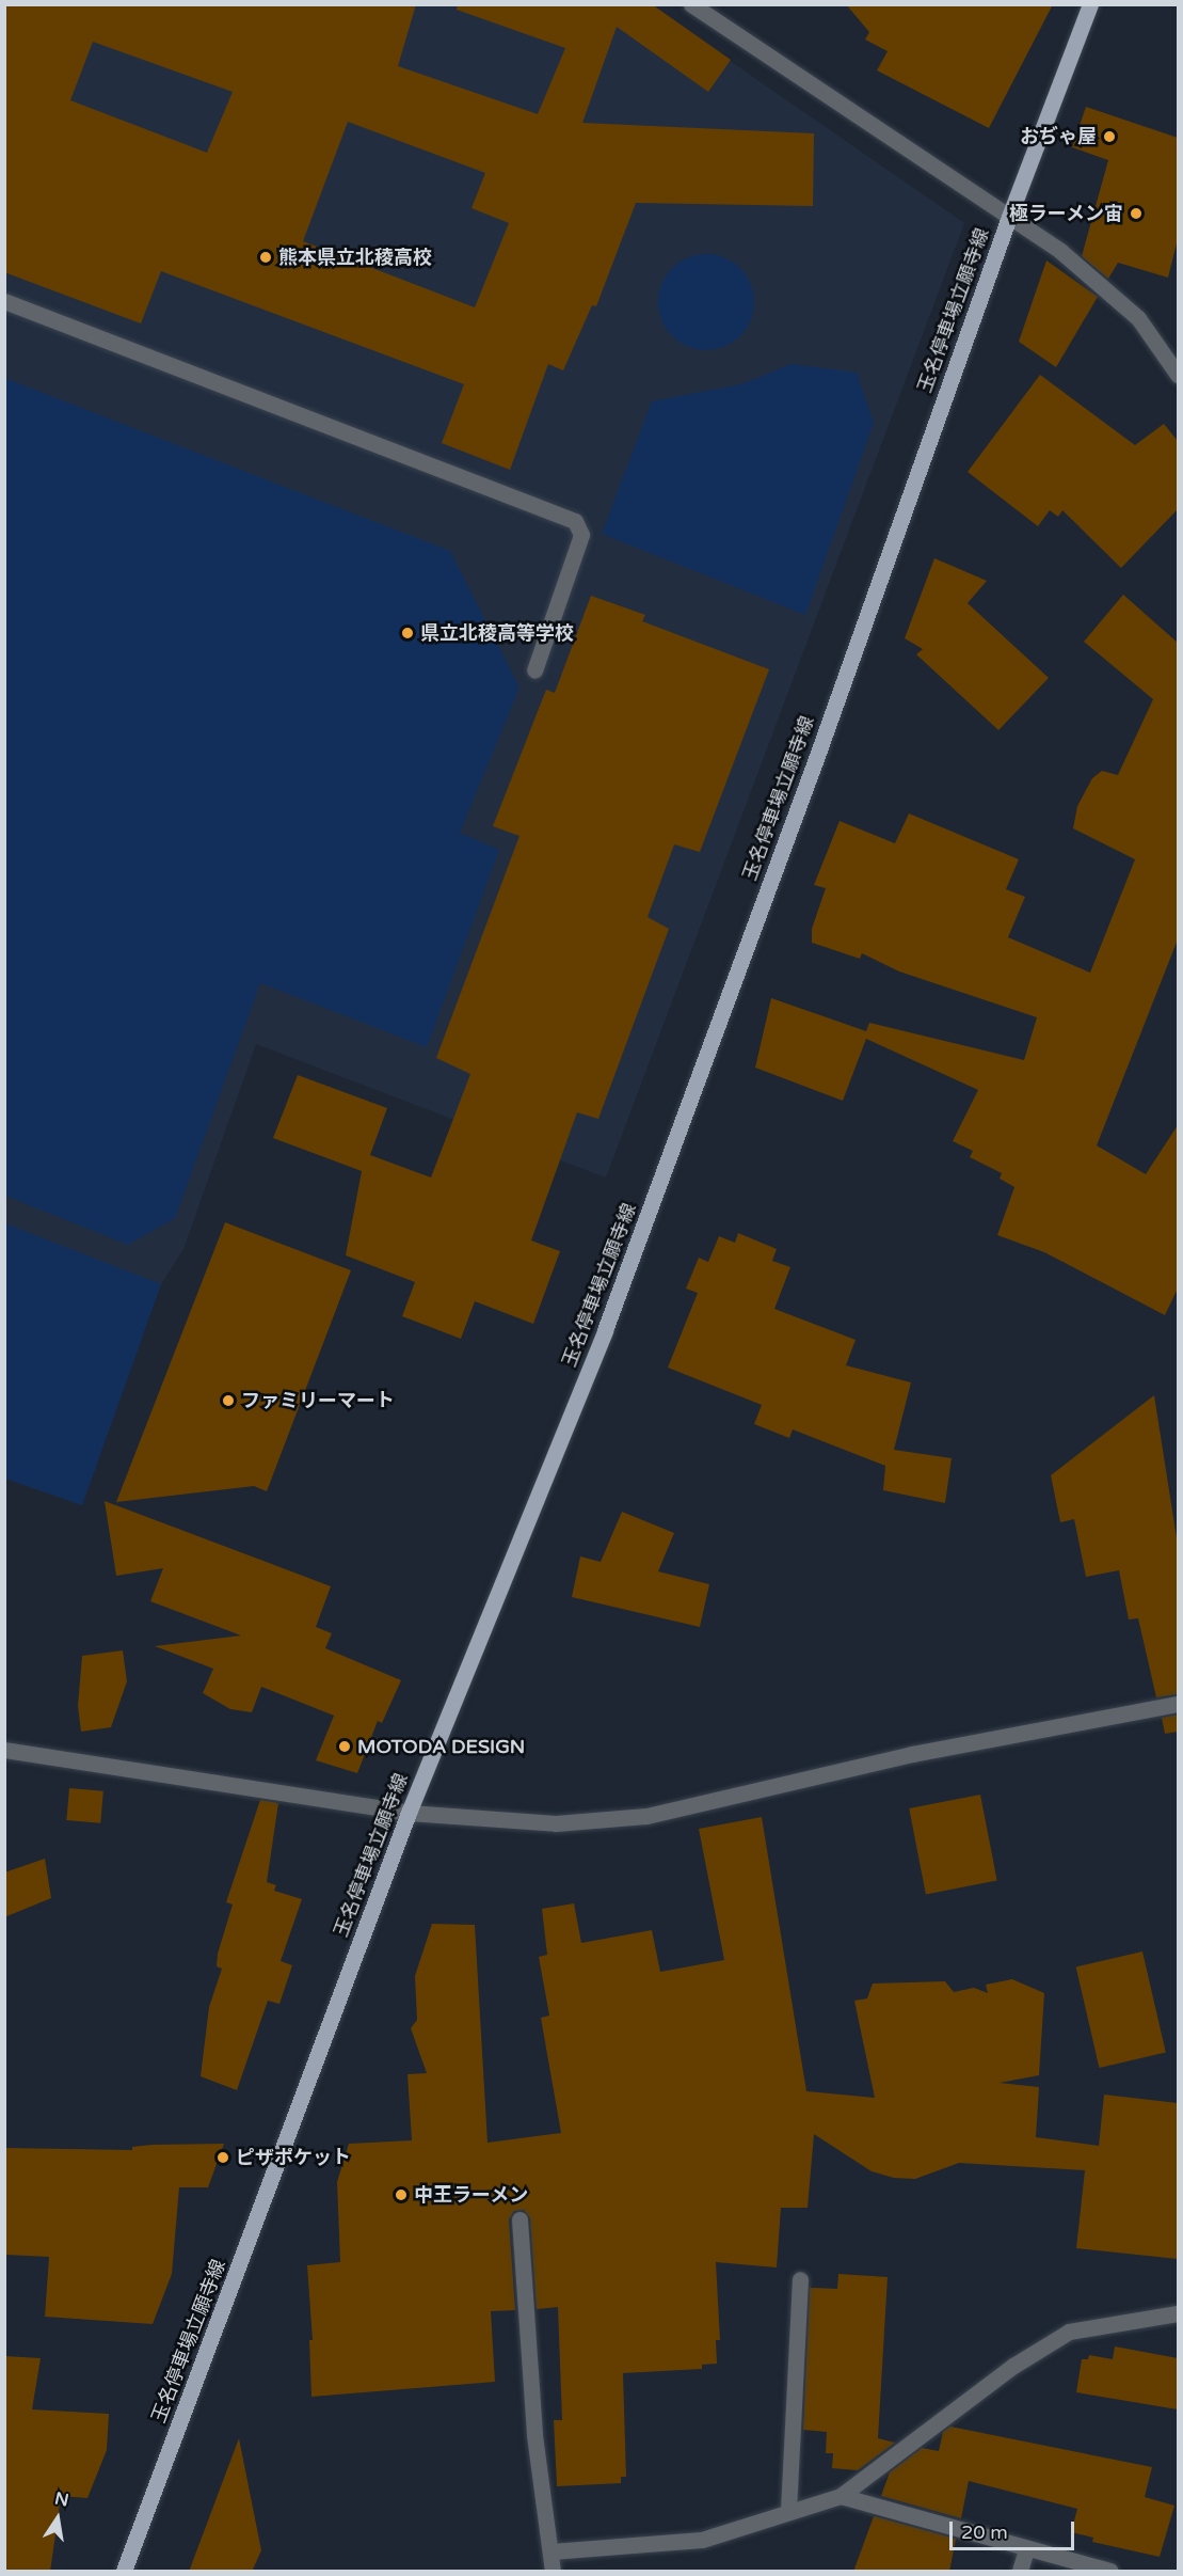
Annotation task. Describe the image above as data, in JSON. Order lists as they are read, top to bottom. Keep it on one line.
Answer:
{"streets":{"main road":["玉名停車場立願寺線"]},"places":["おぢゃ屋","極ラーメン宙","熊本県立北稜高校","県立北稜高等学校","ファミリーマート","MOTODA DESIGN","ピザポケット","中王ラーメン"],"scale_bar":"20 m","north":"top"}
